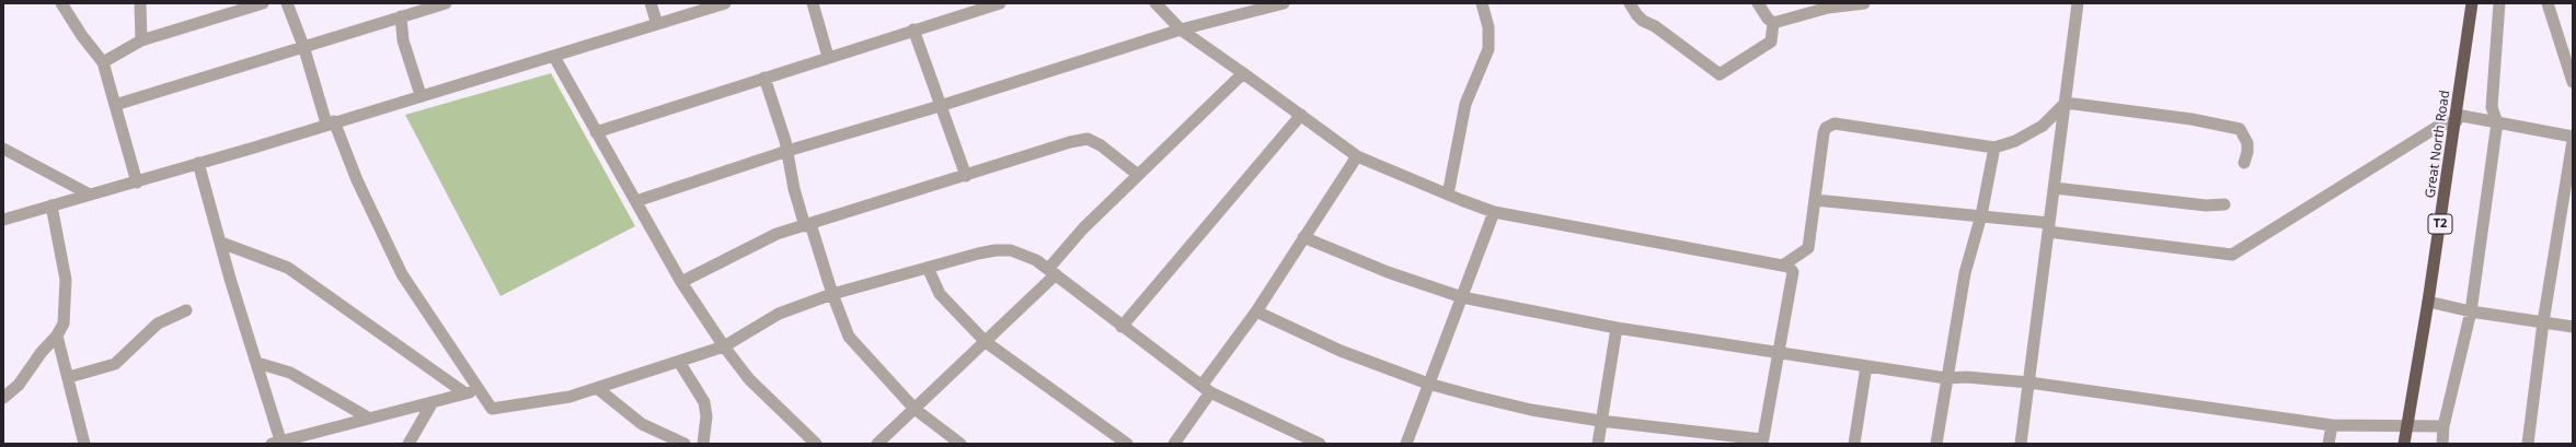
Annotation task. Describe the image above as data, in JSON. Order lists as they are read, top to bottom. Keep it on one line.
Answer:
{"streets":{"highway":["Great North Road","T2"]}}
